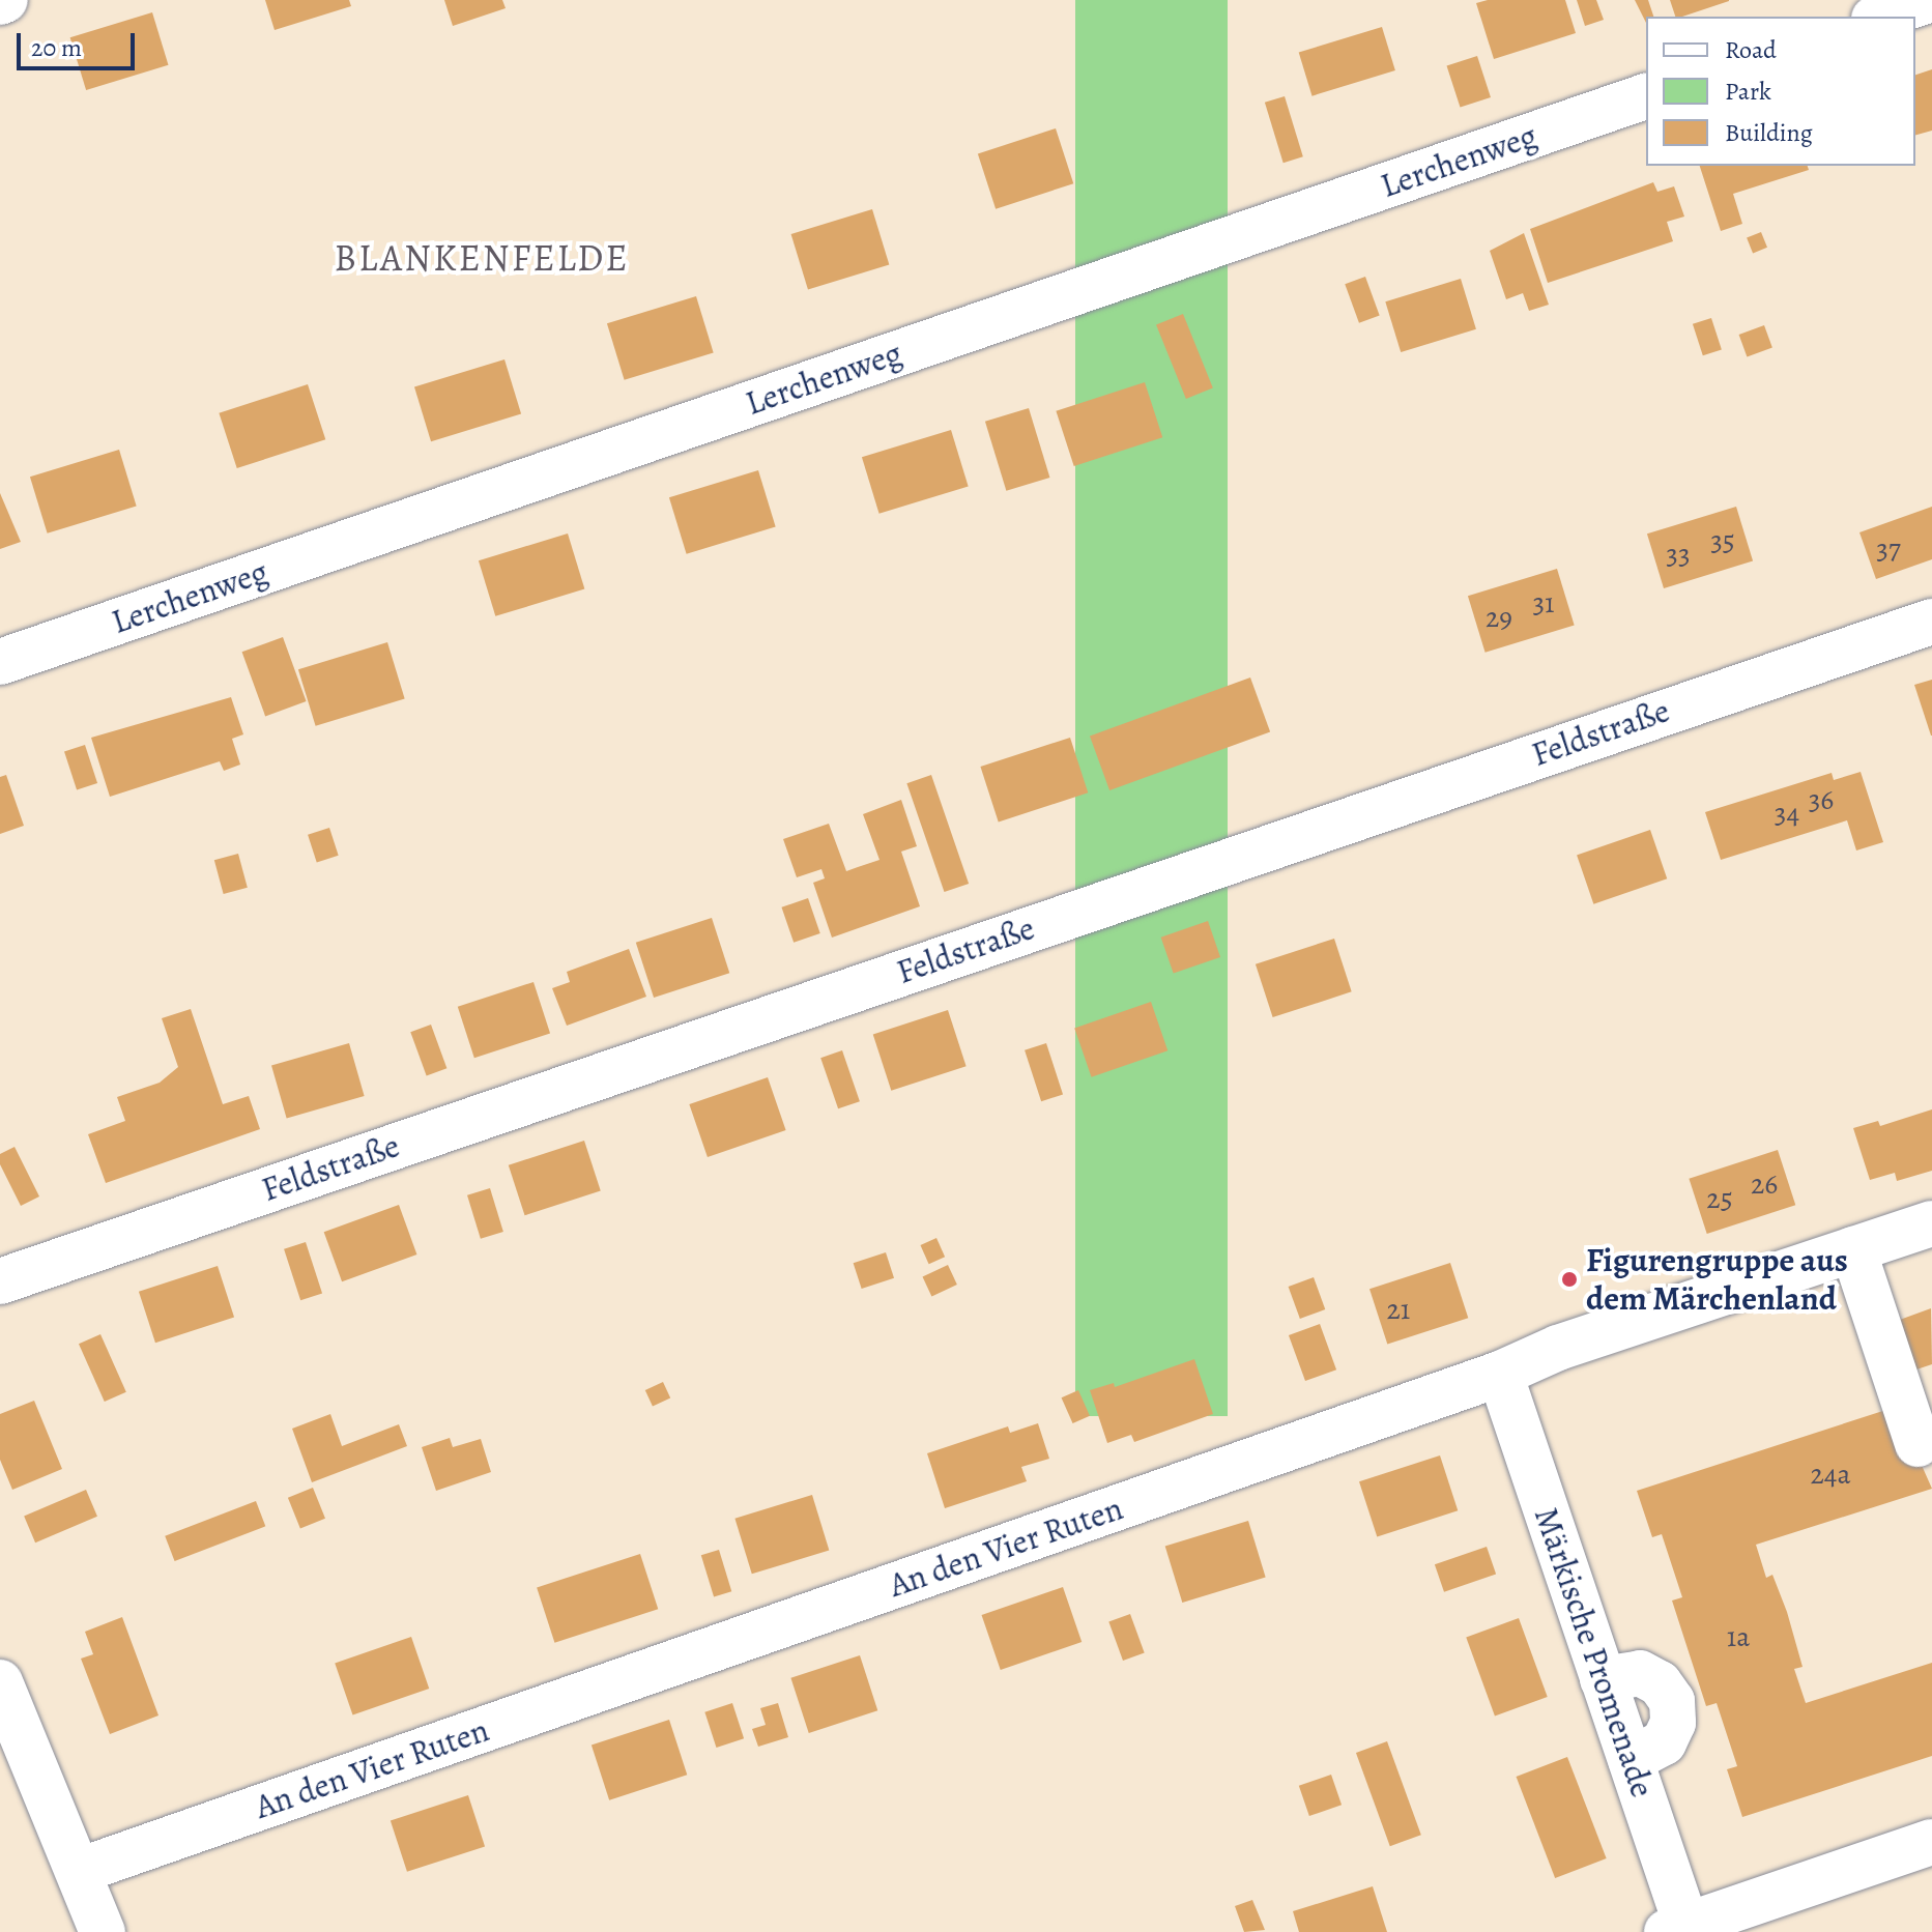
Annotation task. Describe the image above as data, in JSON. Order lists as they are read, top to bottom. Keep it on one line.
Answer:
{"streets":{"street":["Lerchenweg","Feldstraße","An den Vier Ruten","Märkische Promenade"]},"crossings":[["An den Vier Ruten","Märkische Promenade"]],"districts":["BLANKENFELDE"],"places":["Figurengruppe aus dem Märchenland"],"house_numbers":["35","37","33","31","29","36","34","26","25","21","24a","1a"],"legend":["Road","Park","Building"],"scale_bar":"20 m"}
